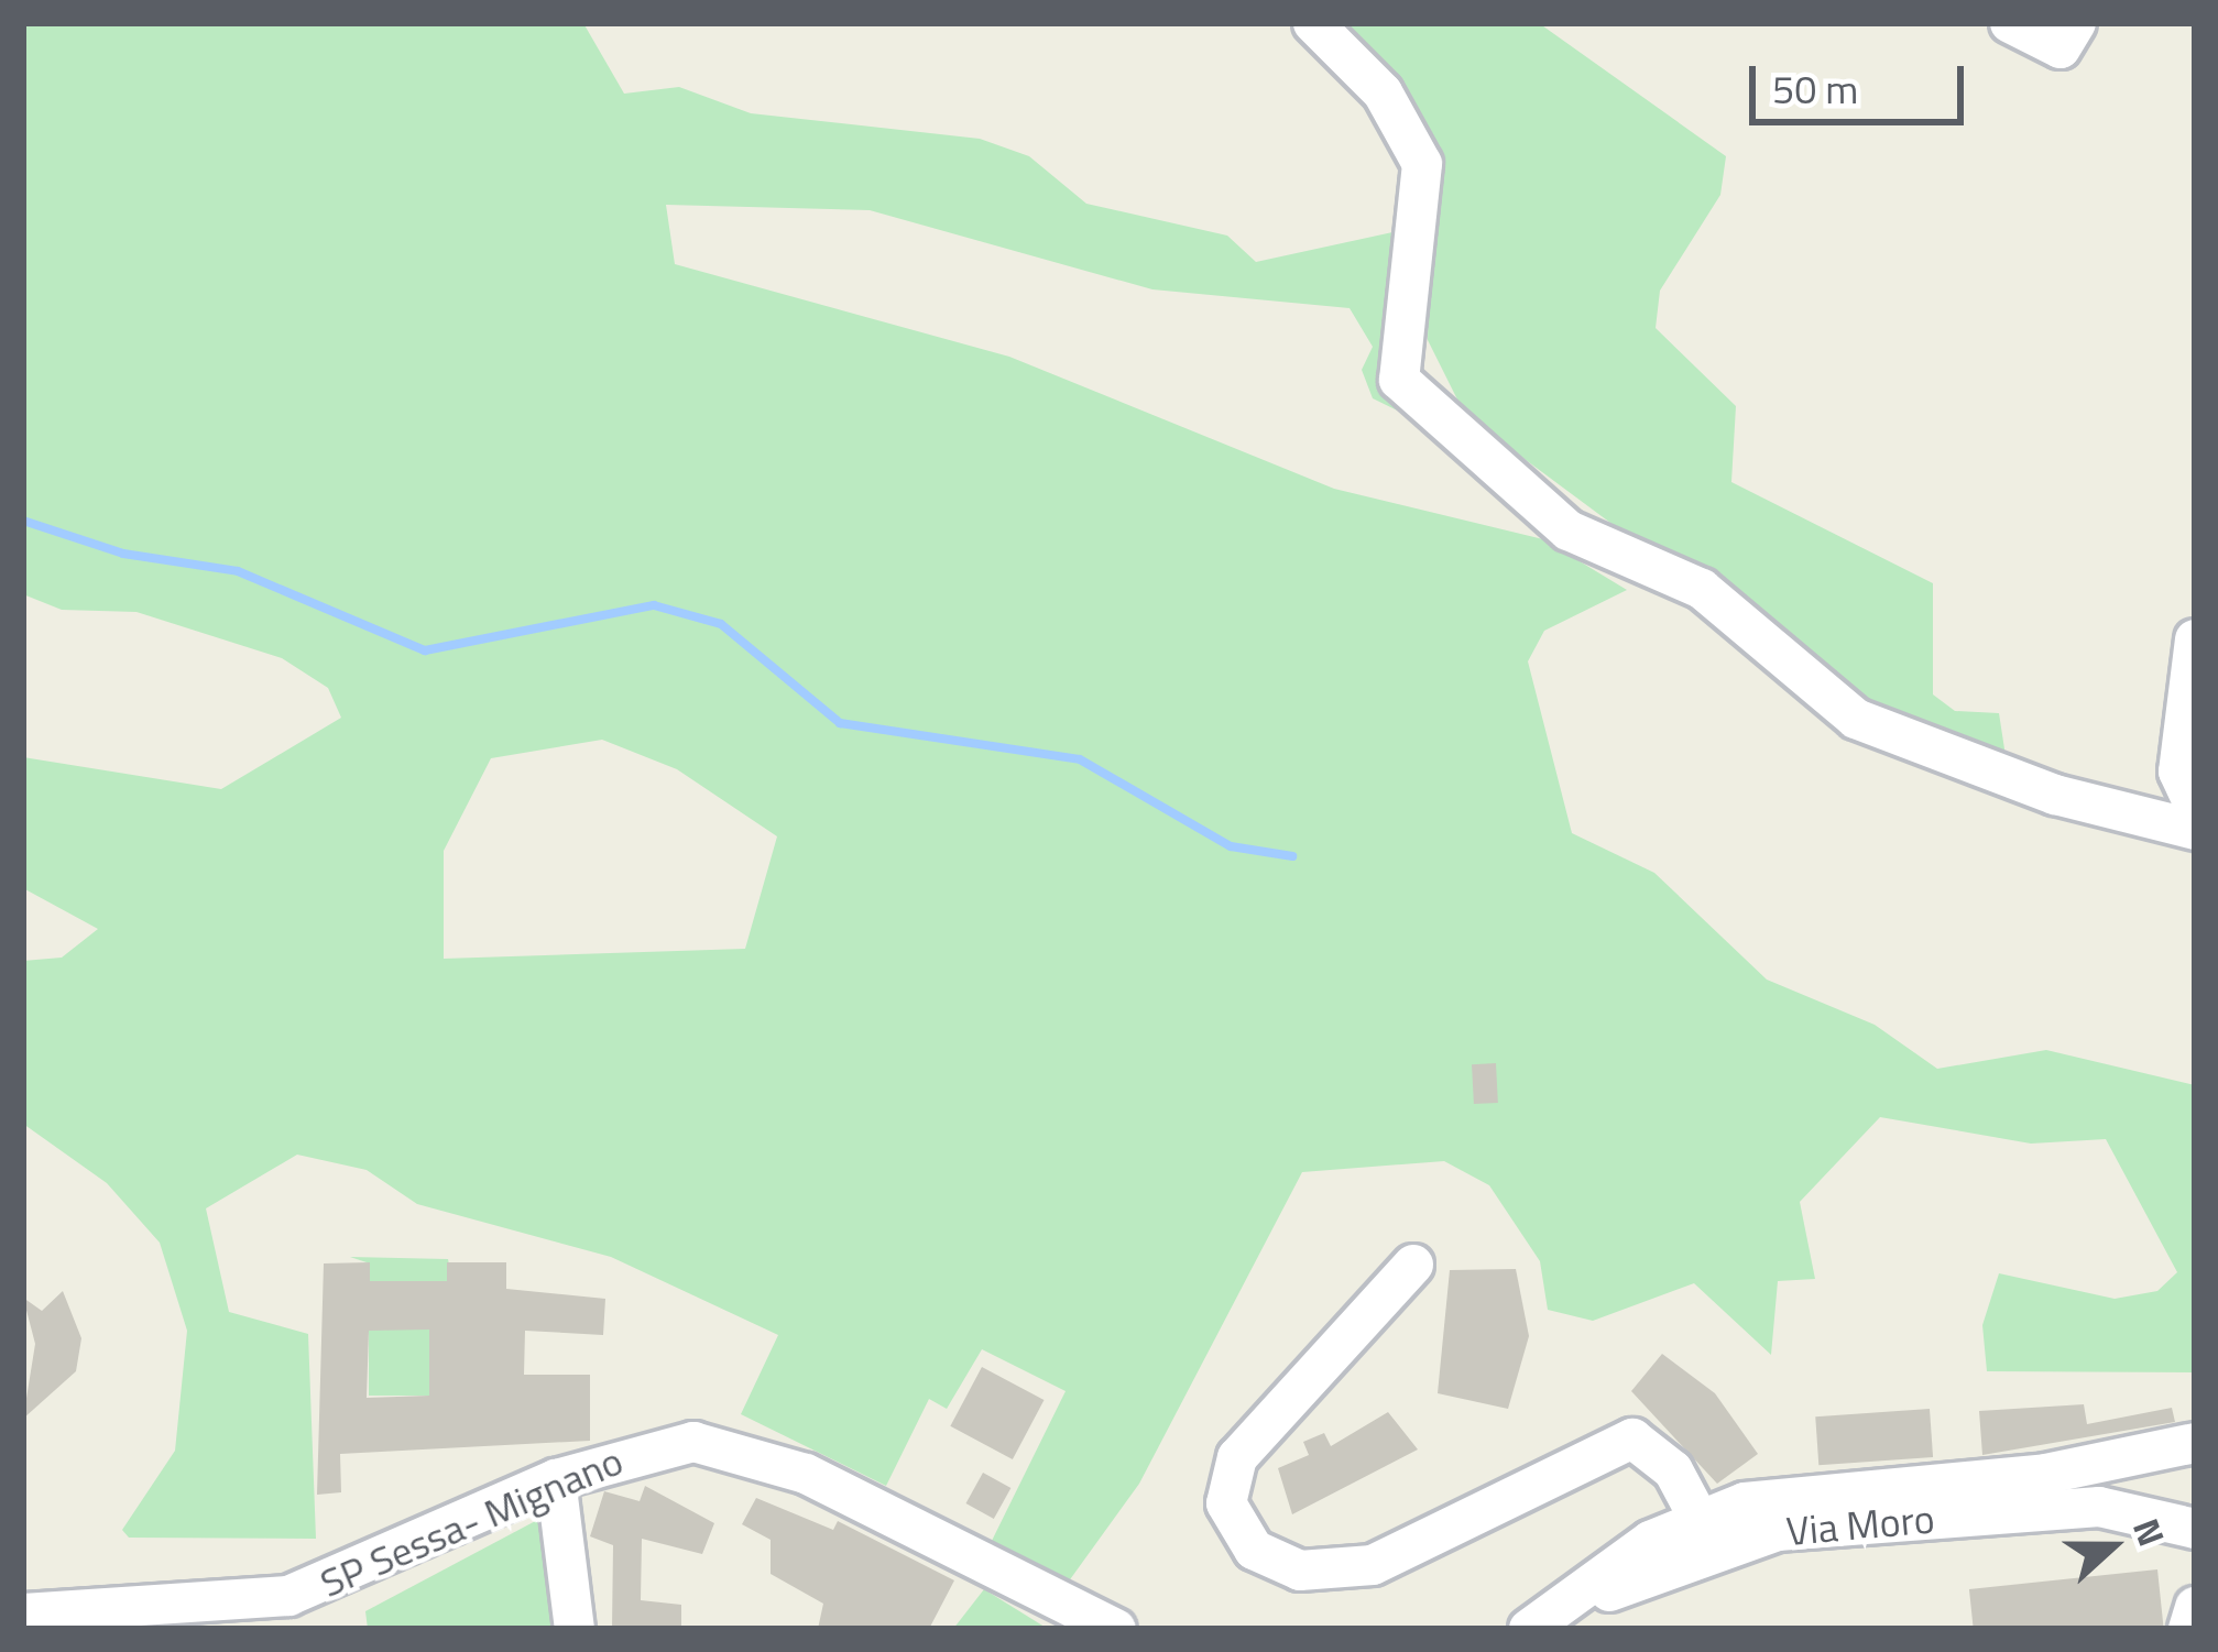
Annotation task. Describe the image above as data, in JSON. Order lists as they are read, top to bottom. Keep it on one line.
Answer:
{"streets":{"street":["SP Sessa- Mignano","Via Moro"]},"scale_bar":"50 m","north":"right"}
